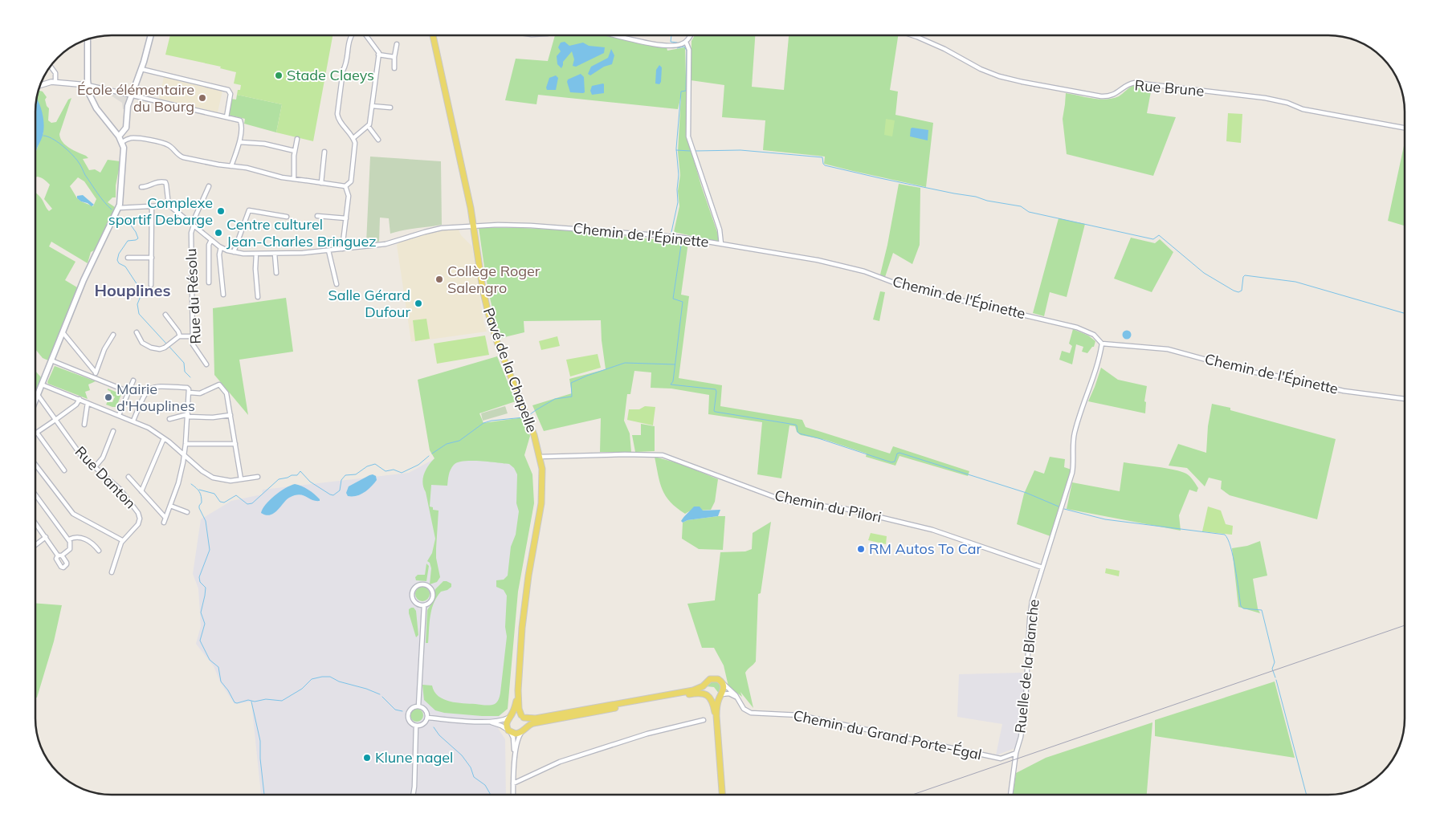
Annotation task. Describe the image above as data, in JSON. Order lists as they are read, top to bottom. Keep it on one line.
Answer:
{"streets":{"main road":["Pavé de la Chapelle"],"street":["Rue Brune","Chemin de l'Épinette","Rue du Résolu","Rue Danton","Chemin du Pilori","Ruelle de la Blanche","Chemin du Grand Porte-Égal"]},"crossings":[["Chemin de l'Épinette","Rue du Résolu"],["Chemin de l'Épinette","Pavé de la Chapelle"],["Chemin de l'Épinette","Ruelle de la Blanche"],["Pavé de la Chapelle","Chemin du Pilori"],["Chemin du Pilori","Ruelle de la Blanche"],["Ruelle de la Blanche","Chemin du Grand Porte-Égal"]],"districts":["Houplines"],"places":["Stade Claeys","École élémentaire du Bourg","Complexe sportif Debarge","Centre culturel Jean-Charles Bringuez","Collège Roger Salengro","Salle Gérard Dufour","Mairie d'Houplines","RM Autos To Car","Klune nagel"]}
